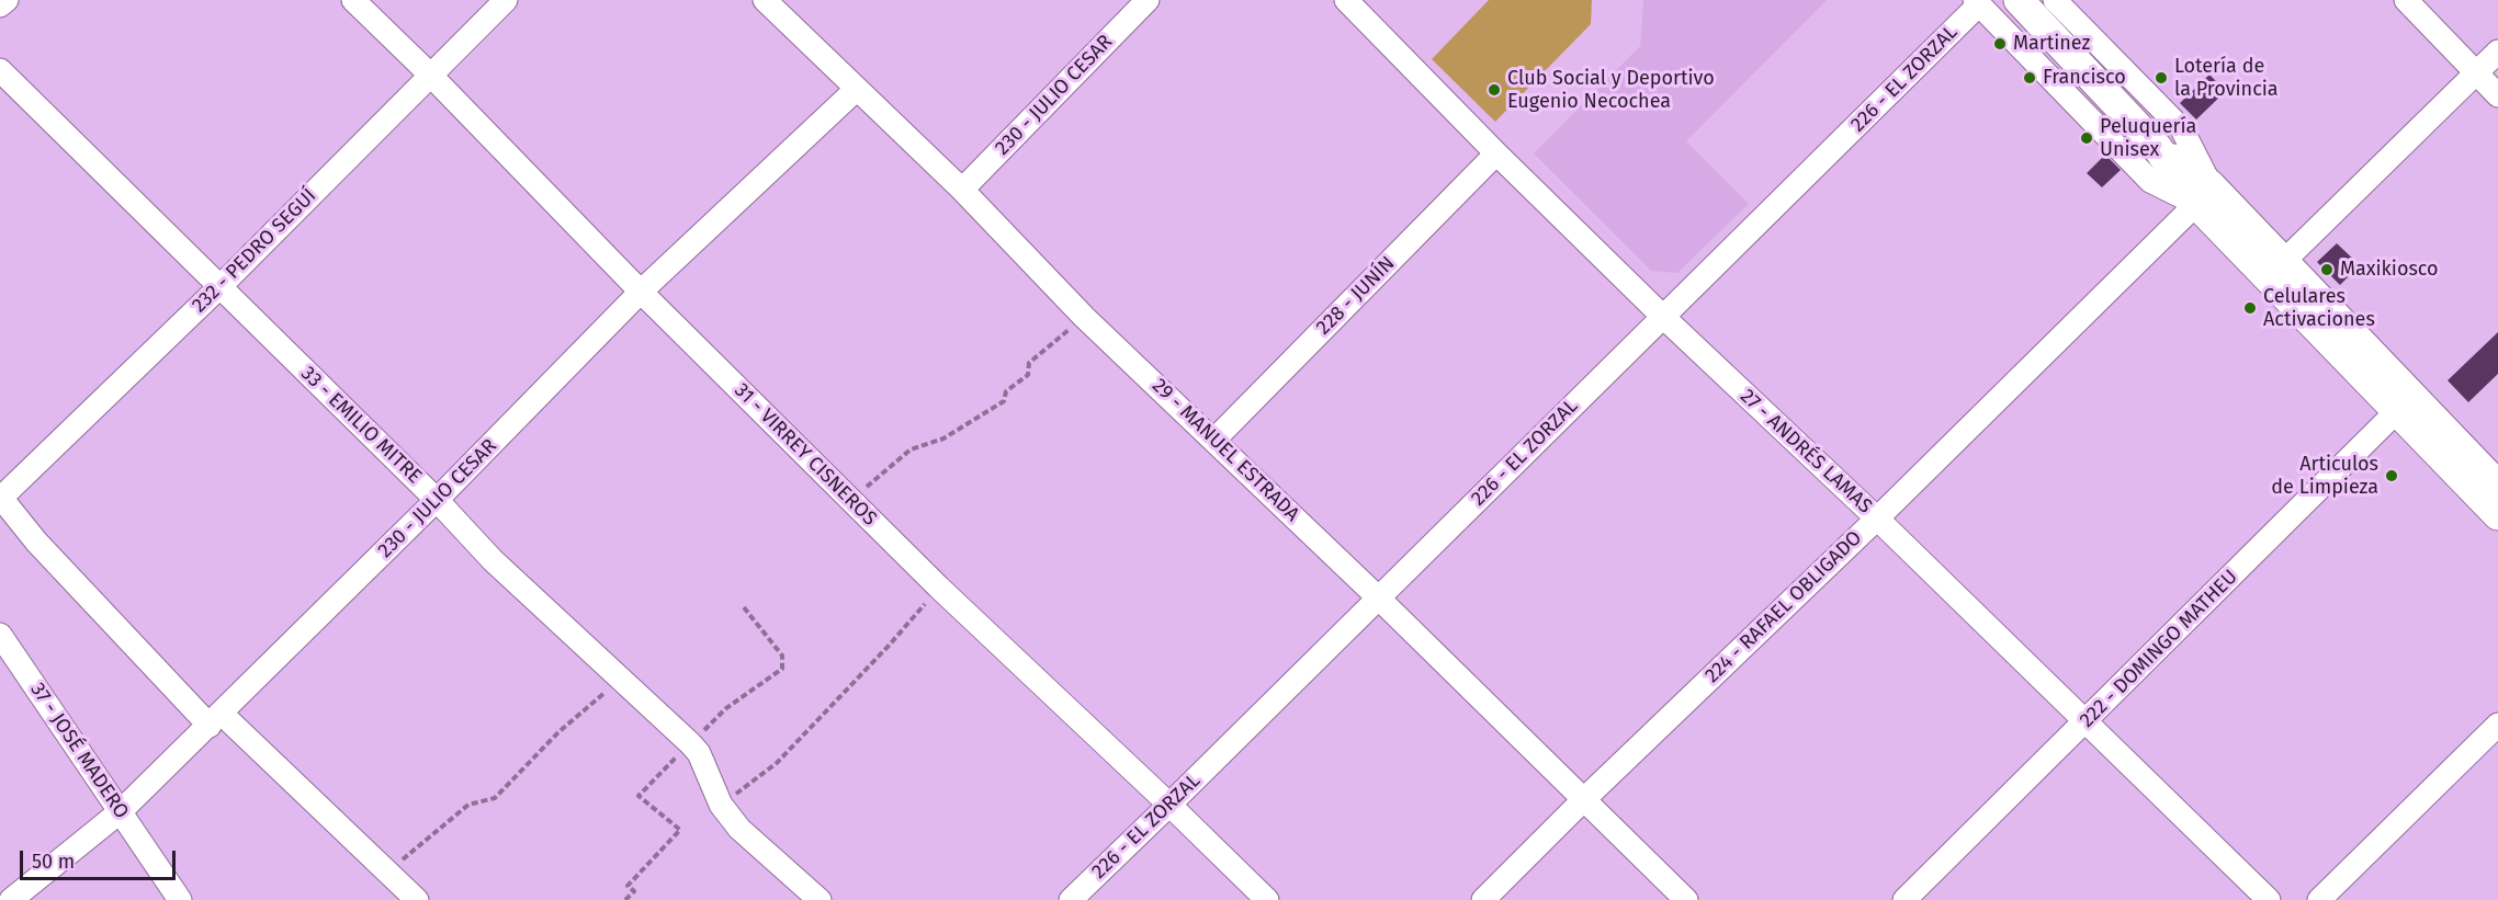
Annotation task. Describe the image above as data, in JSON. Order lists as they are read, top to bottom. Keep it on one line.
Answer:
{"streets":{"street":["226 - EL ZORZAL","230 - JULIO CESAR","232 - PEDRO SEGUÍ","228 - JUNÍN","33 - EMILIO MITRE","29 - MANUEL ESTRADA","27 - ANDRÉS LAMAS","31 - VIRREY CISNEROS","224 - RAFAEL OBLIGADO","222 - DOMINGO MATHEU","37 - JOSÉ MADERO"]},"crossings":[["226 - EL ZORZAL","29 - MANUEL ESTRADA"],["226 - EL ZORZAL","27 - ANDRÉS LAMAS"],["226 - EL ZORZAL","31 - VIRREY CISNEROS"],["230 - JULIO CESAR","33 - EMILIO MITRE"],["230 - JULIO CESAR","29 - MANUEL ESTRADA"],["230 - JULIO CESAR","31 - VIRREY CISNEROS"],["230 - JULIO CESAR","37 - JOSÉ MADERO"],["232 - PEDRO SEGUÍ","33 - EMILIO MITRE"],["232 - PEDRO SEGUÍ","31 - VIRREY CISNEROS"],["228 - JUNÍN","29 - MANUEL ESTRADA"],["228 - JUNÍN","27 - ANDRÉS LAMAS"],["29 - MANUEL ESTRADA","224 - RAFAEL OBLIGADO"],["27 - ANDRÉS LAMAS","224 - RAFAEL OBLIGADO"],["27 - ANDRÉS LAMAS","222 - DOMINGO MATHEU"]],"places":["Martinez","Francisco","Lotería de la Provincia","Club Social y Deportivo Eugenio Necochea","Peluquería Unisex","Maxikiosco","Celulares Activaciones","Articulos de Limpieza"],"scale_bar":"50 m"}
